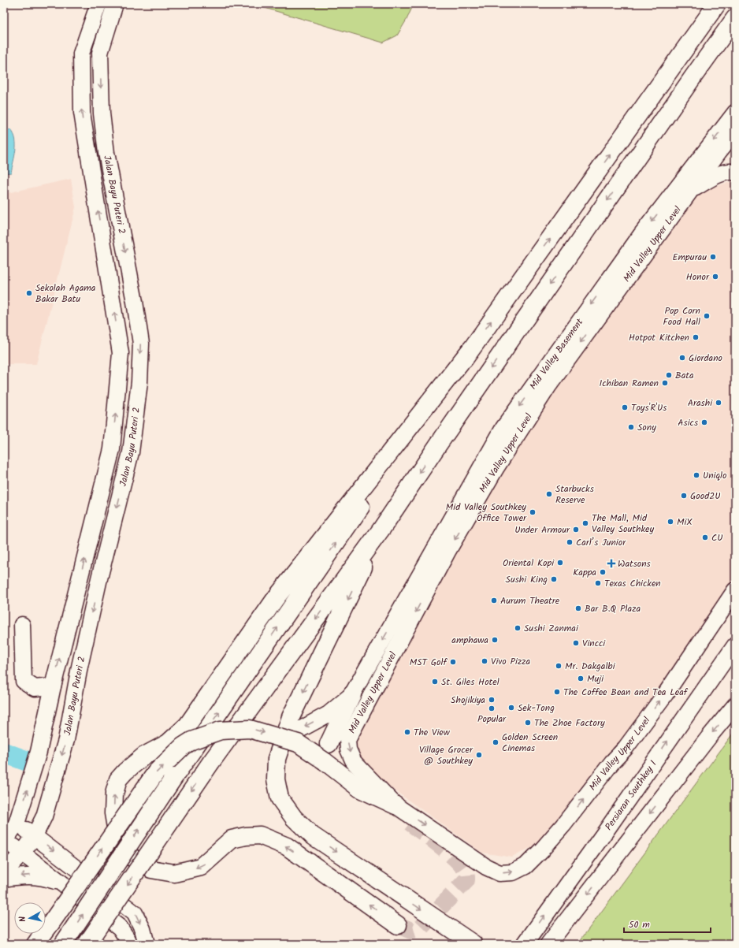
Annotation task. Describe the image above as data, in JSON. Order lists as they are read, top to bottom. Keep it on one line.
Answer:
{"streets":{"street":["Jalan Bayu Puteri 2","Mid Valley Upper Level","Mid Valley Basement","Persiaran Southkey 1"]},"one_way":["Mid Valley Basement"],"places":{"other":["Empurau","Honor","Sekolah Agama Bakar Batu","Pop Corn Food Hall","Hotpot Kitchen","Giordano","Bata","Ichiban Ramen","Arashi","Toys'R'Us","Asics","Sony","Uniqlo","Starbucks Reserve","Good2U","Mid Valley Southkey Office Tower","MiX","The Mall, Mid Valley Southkey","Under Armour","CU","Carl’s Junior","Oriental Kopi","Kappa","Sushi King","Texas Chicken","Aurum Theatre","Bar B.Q Plaza","Sushi Zanmai","amphawa","Vincci","Vivo Pizza","MST Golf","Mr. Dakgalbi","Muji","St. Giles Hotel","The Coffee Bean and Tea Leaf","Shojikiya","Sek-Tong","Popular","The Zhoe Factory","The View","Golden Screen Cinemas","Village Grocer @ Southkey"],"health":["Watsons"]},"scale_bar":"50 m","north":"left"}
